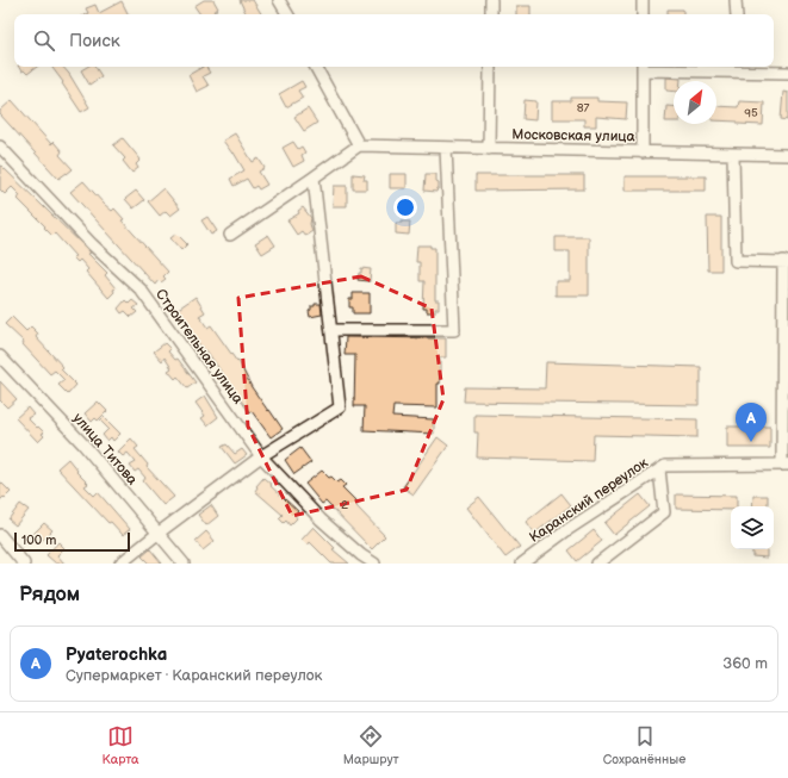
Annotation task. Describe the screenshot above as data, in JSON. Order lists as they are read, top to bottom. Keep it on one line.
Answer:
{"streets":{"street":["Московская улица","Строительная улица","улица Титова","Каранский переулок"]},"house_numbers":["87","95","2"],"scale_bar":"100 m","north":"top right","page":{"search":"Поиск","pins":"A","scale":"100 m","heading":"Рядом","list":[{"mark":"A","name":"Pyaterochka","note":"Супермаркет · Каранский переулок","value":"360 m"}],"nav":["Карта","Маршрут","Сохранённые"]}}
